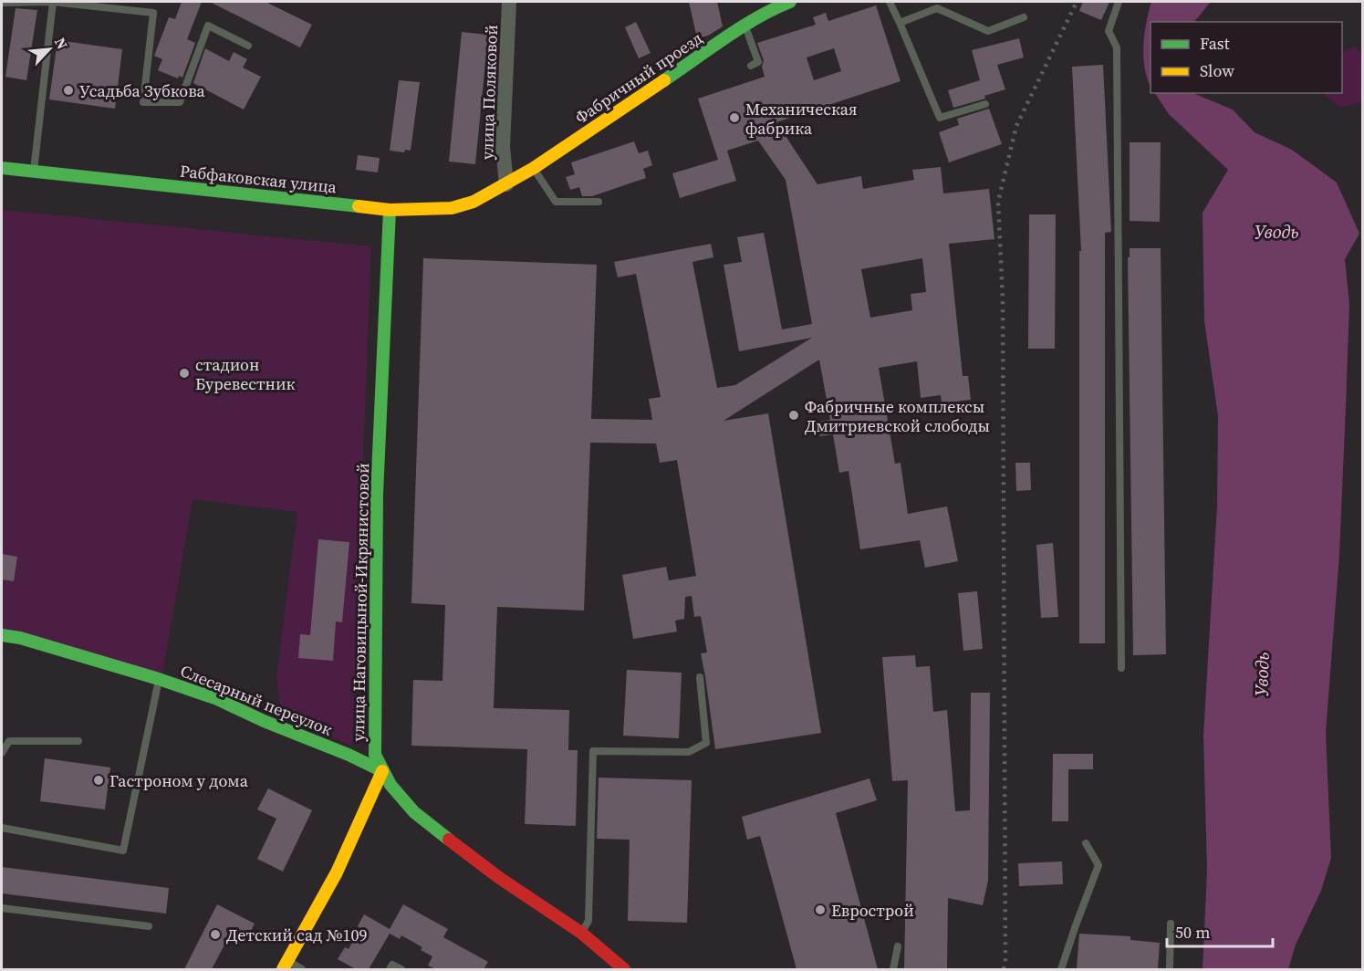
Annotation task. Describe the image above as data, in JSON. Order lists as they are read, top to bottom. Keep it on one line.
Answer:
{"streets":{"main road":["Фабричный проезд","Рабфаковская улица","улица Наговицыной-Икрянистовой","Слесарный переулок"],"street":["улица Поляковой"]},"crossings":[["Фабричный проезд","улица Поляковой"],["Фабричный проезд","Рабфаковская улица"],["улица Поляковой","Рабфаковская улица"],["Рабфаковская улица","улица Наговицыной-Икрянистовой"],["улица Наговицыной-Икрянистовой","Слесарный переулок"]],"water":["Уводь"],"places":["Усадьба Зубкова","Механическая фабрика","стадион Буревестник","Фабричные комплексы Дмитриевской слободы","Гастроном у дома","Еврострой","Детский сад №109"],"legend":["Fast","Slow"],"scale_bar":"50 m","north":"top right"}
